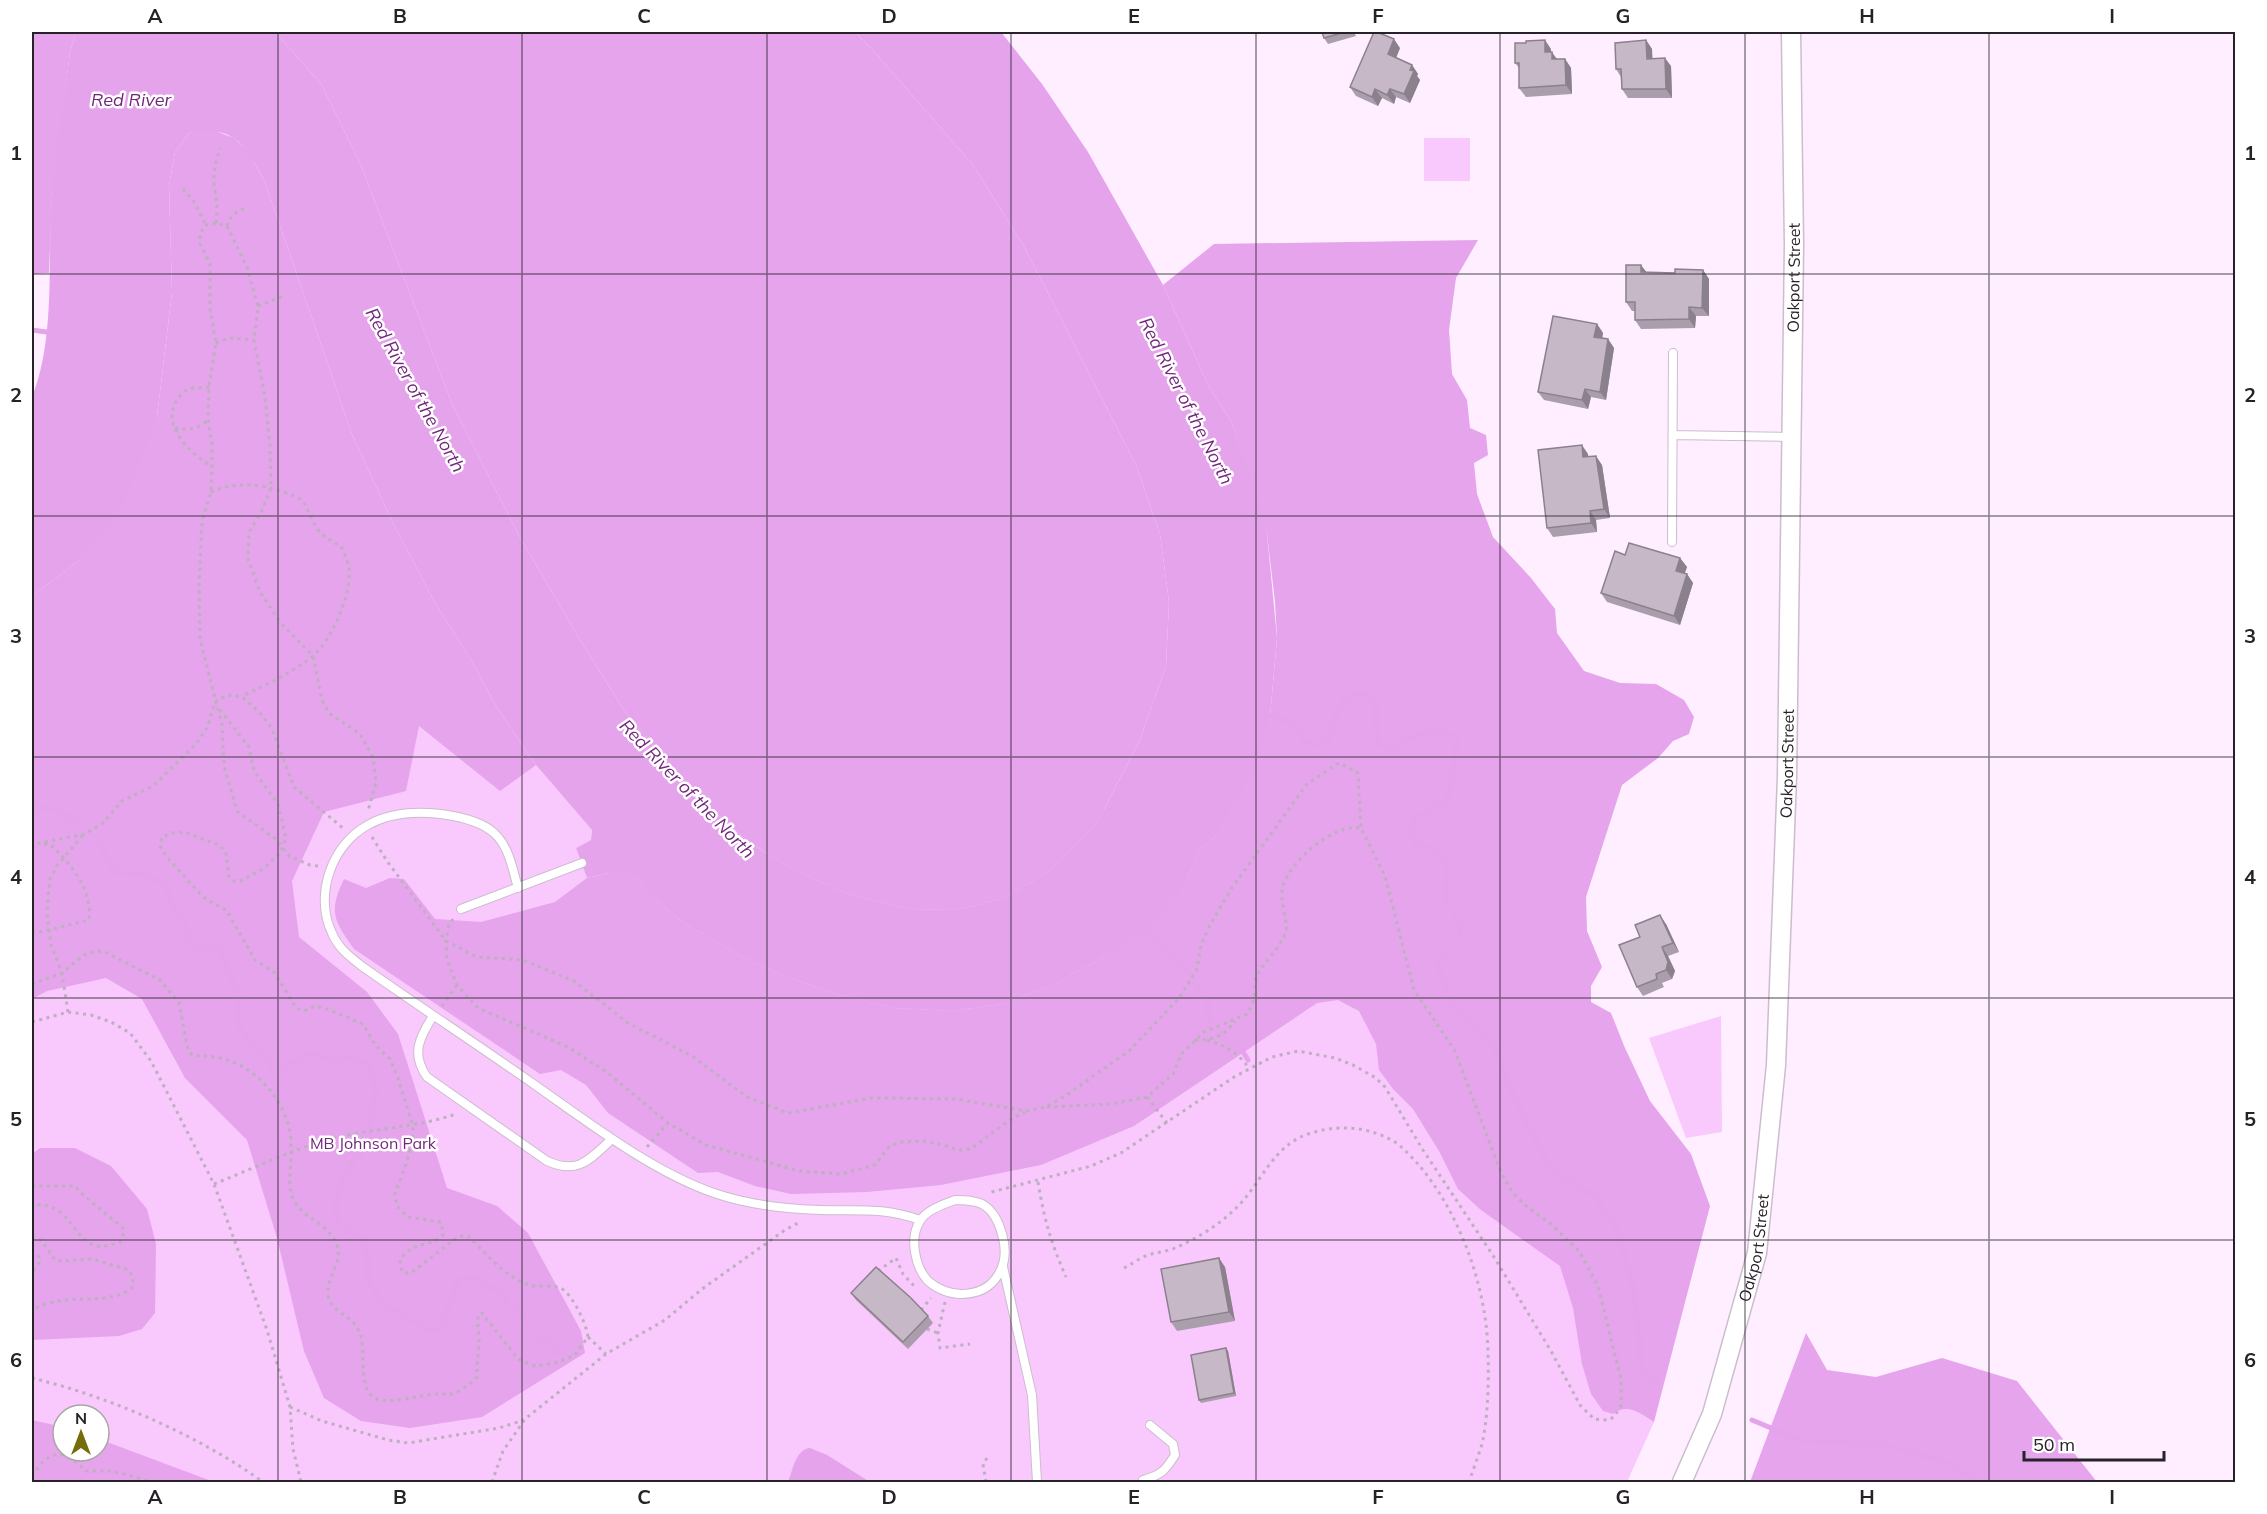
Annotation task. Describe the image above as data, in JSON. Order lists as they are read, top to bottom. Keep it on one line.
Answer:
{"streets":{"street":["Oakport Street"]},"water":["Red River","Red River of the North"],"parks":["MB Johnson Park"],"scale_bar":"50 m","north":"top","grid":{"columns":["A","B","C","D","E","F","G","H","I"],"rows":["1","2","3","4","5","6"]}}
